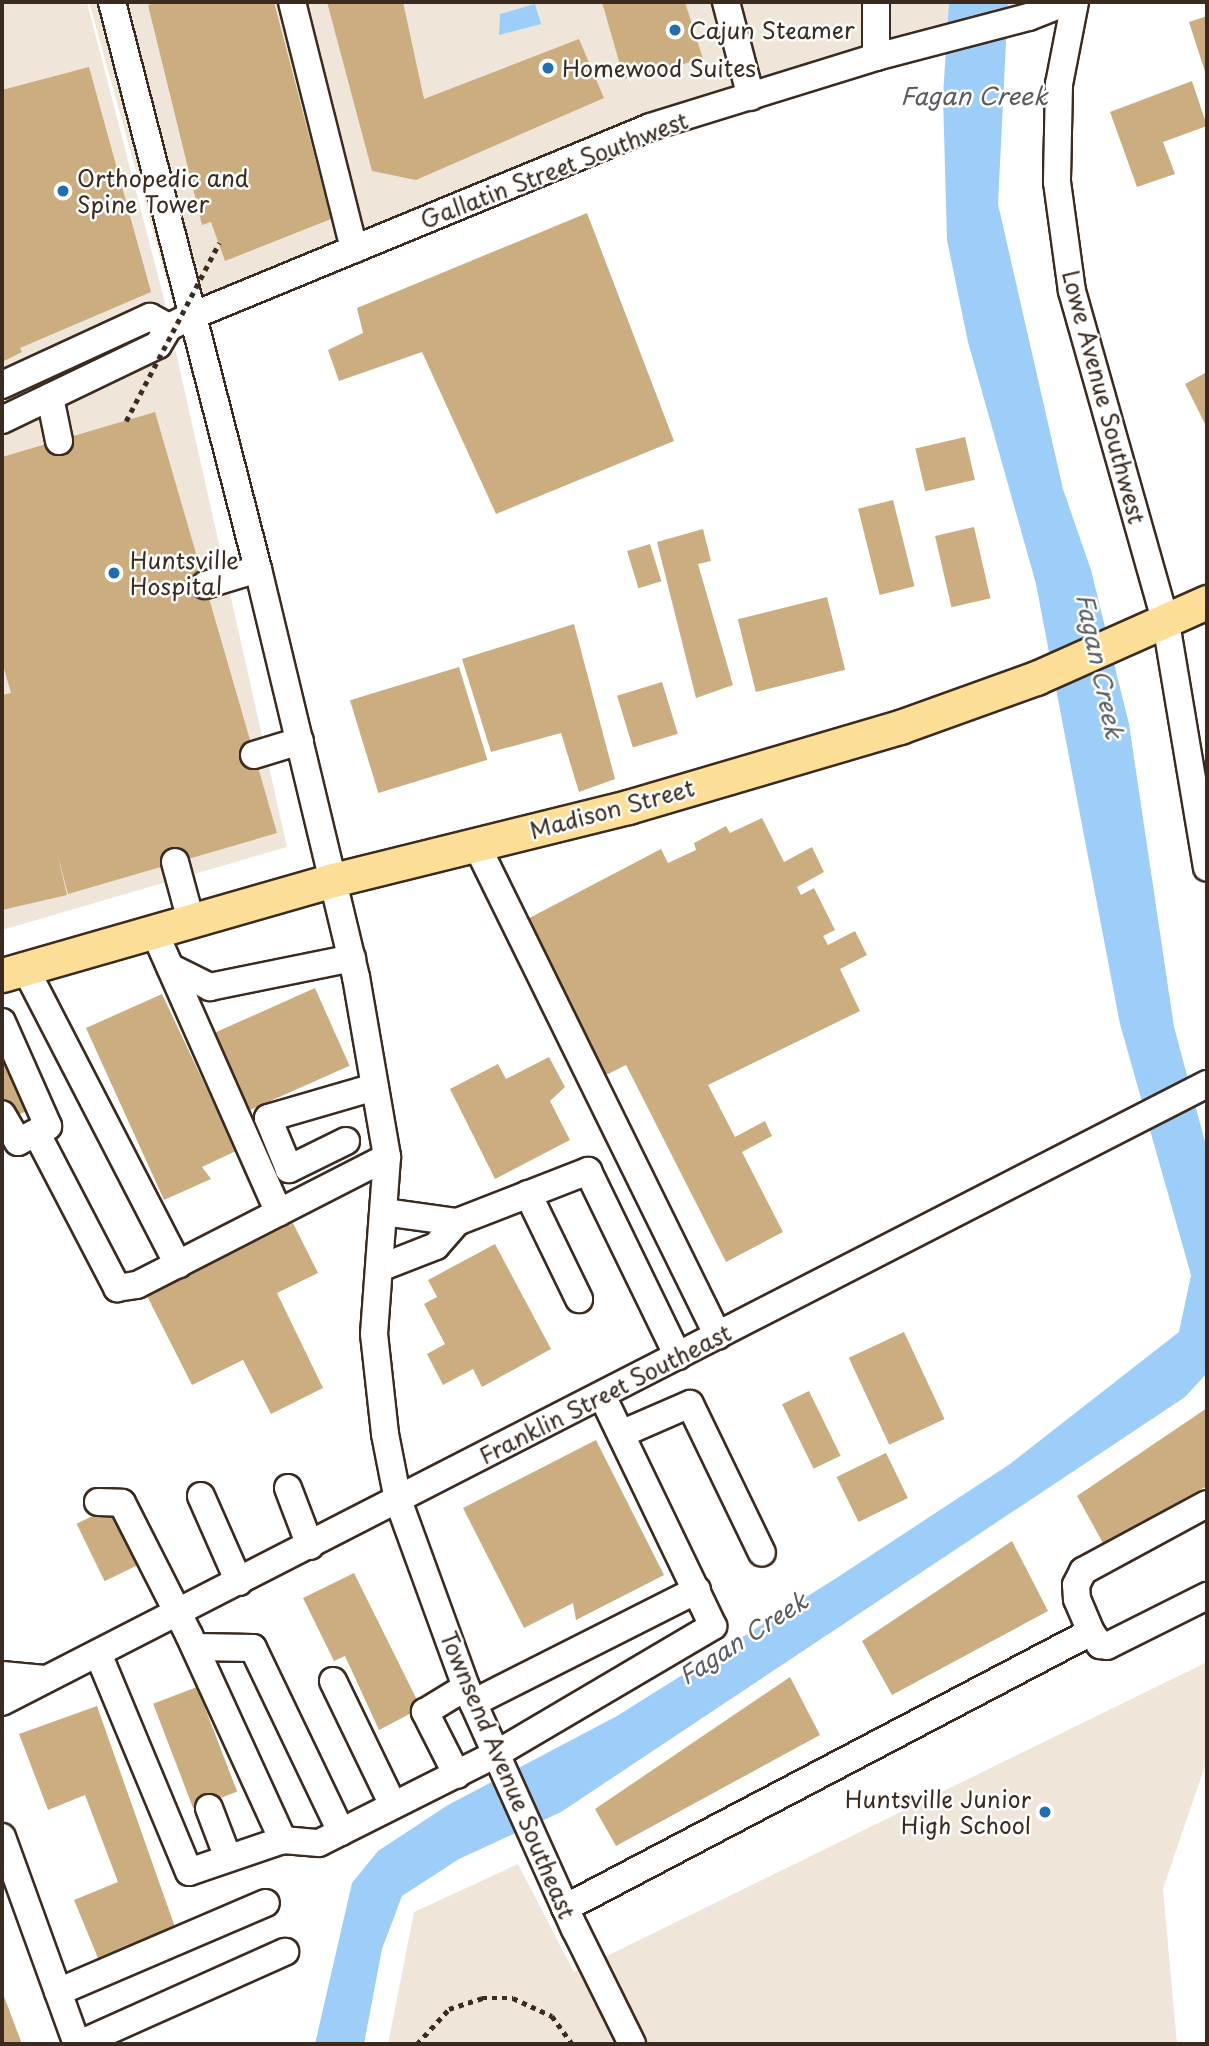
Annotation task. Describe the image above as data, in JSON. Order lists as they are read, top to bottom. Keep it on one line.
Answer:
{"streets":{"main road":["Madison Street"],"street":["Gallatin Street Southwest","Lowe Avenue Southwest","Franklin Street Southeast","Townsend Avenue Southeast"]},"crossings":[["Gallatin Street Southwest","Townsend Avenue Southeast"],["Lowe Avenue Southwest","Madison Street"],["Madison Street","Townsend Avenue Southeast"],["Franklin Street Southeast","Townsend Avenue Southeast"]],"water":["Fagan Creek"],"places":["Cajun Steamer","Homewood Suites","Orthopedic and Spine Tower","Huntsville Hospital","Huntsville Junior High School"]}
